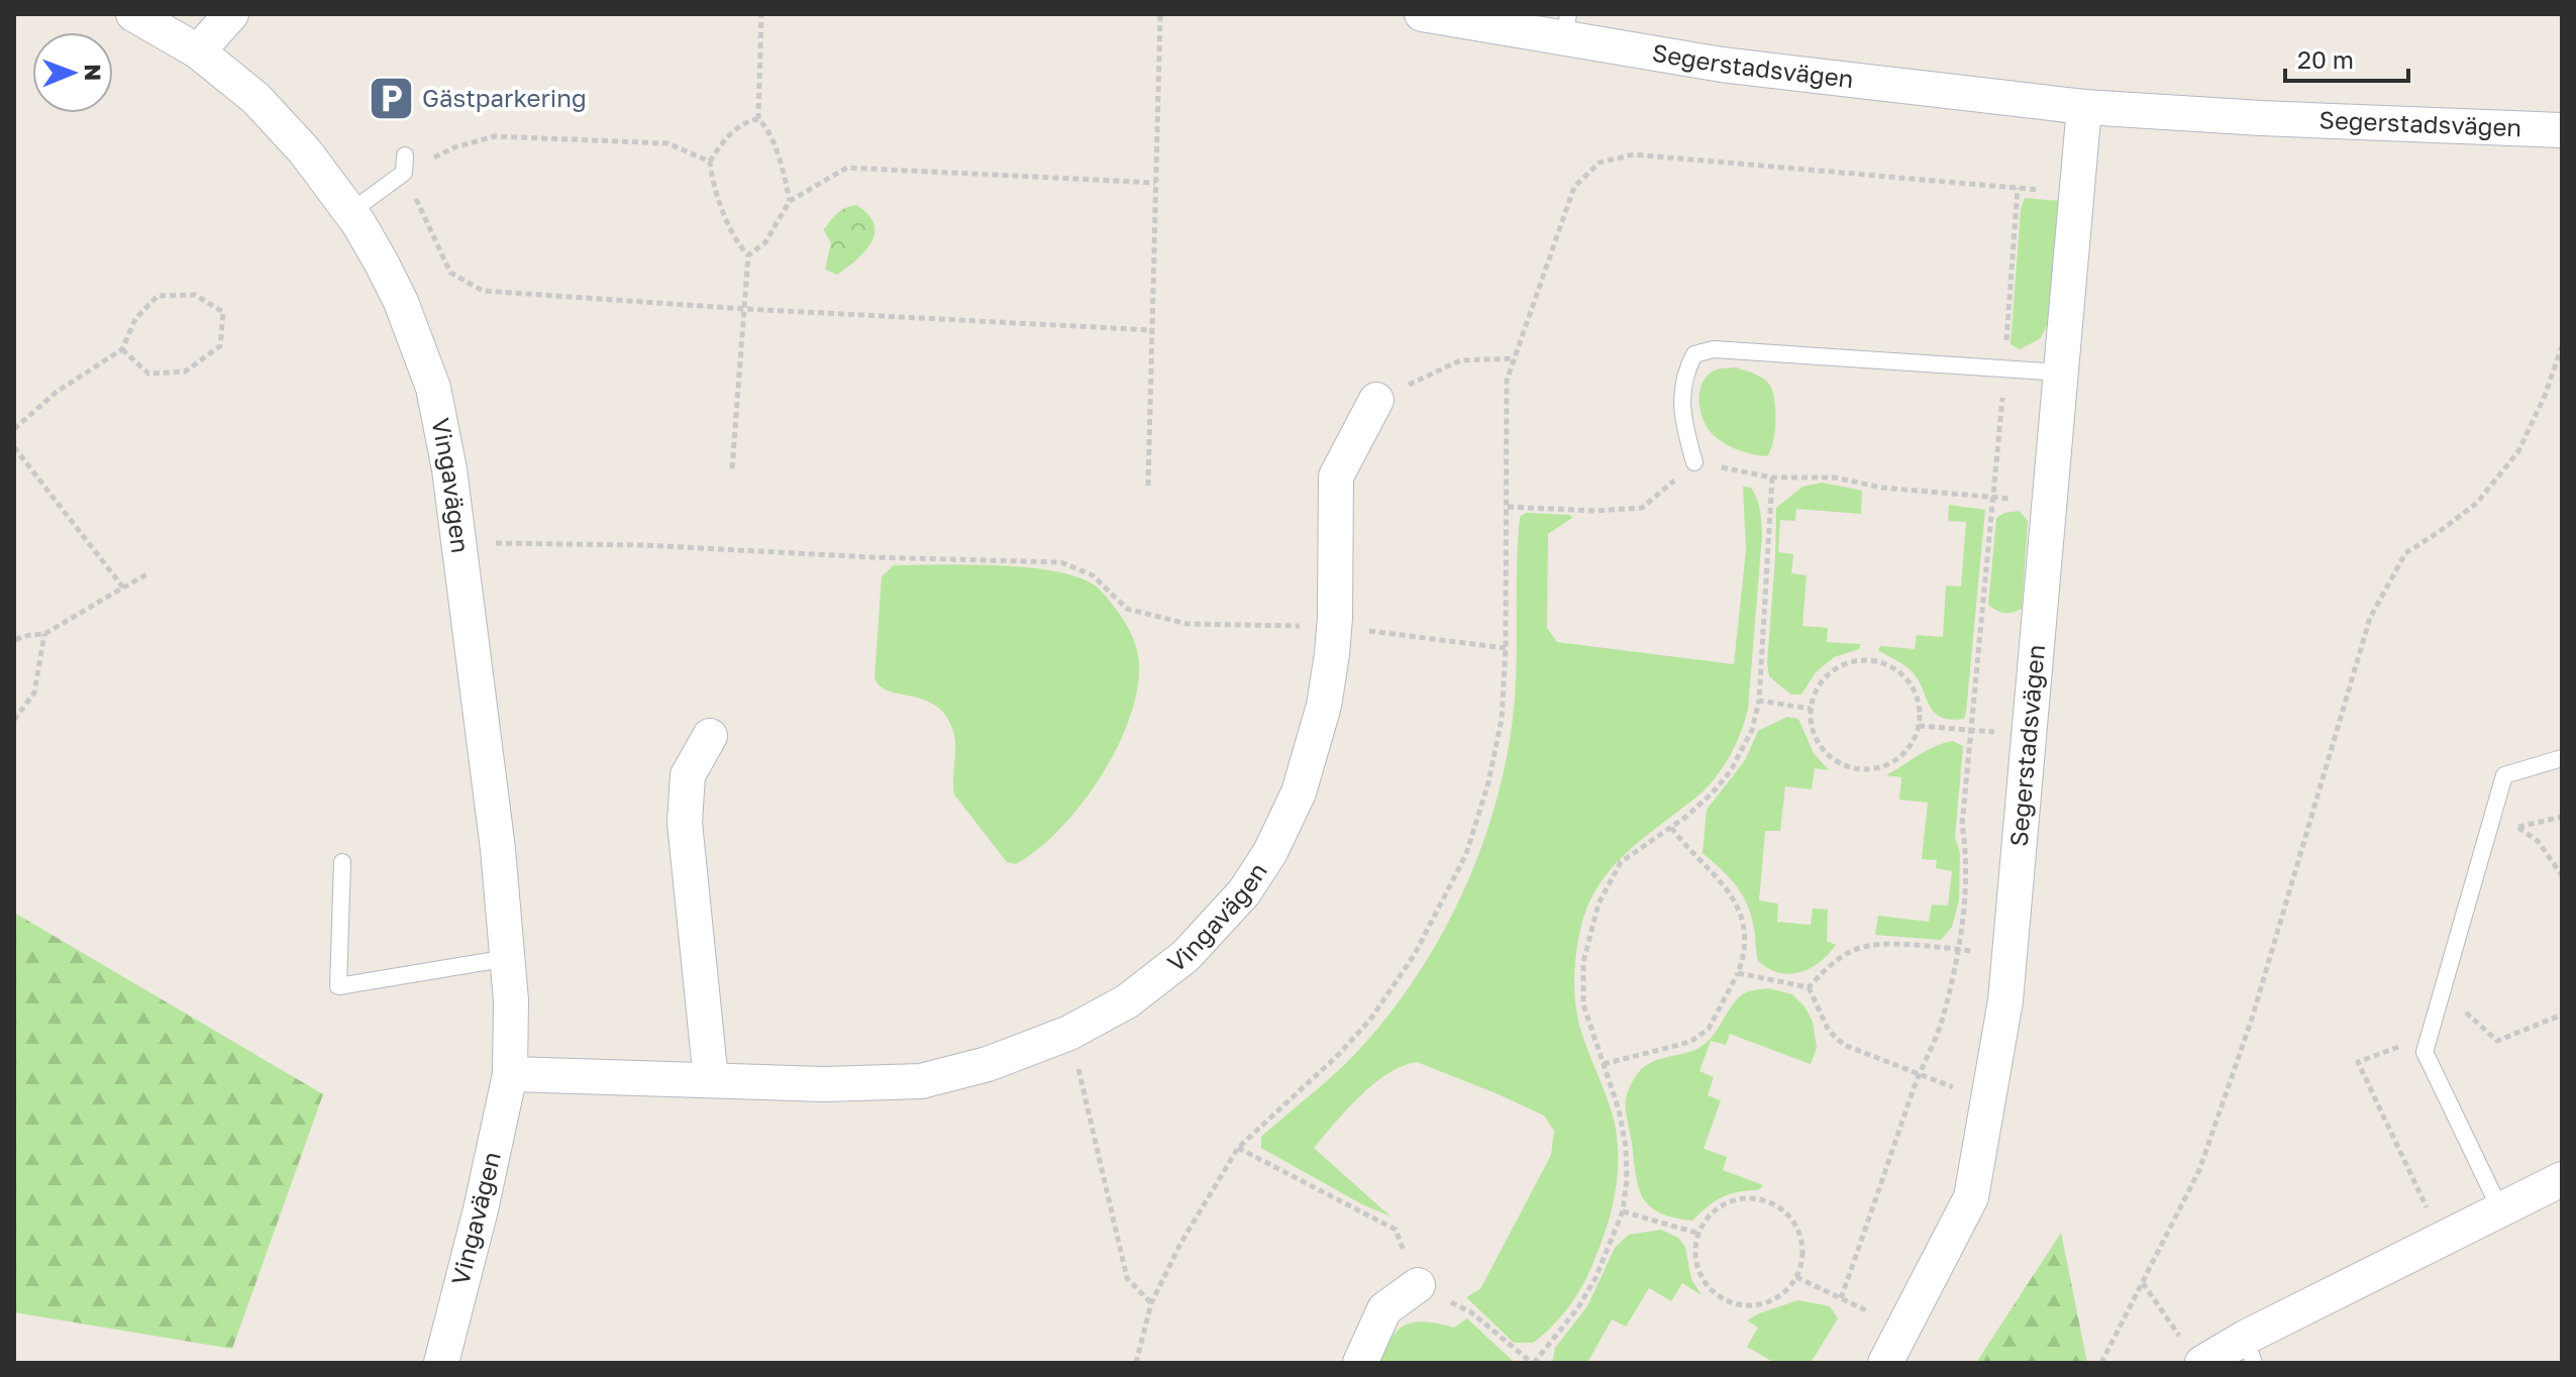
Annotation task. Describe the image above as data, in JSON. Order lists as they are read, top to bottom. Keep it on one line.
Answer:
{"streets":{"street":["Segerstadsvägen","Vingavägen"]},"places":{"parking":["Gästparkering"]},"scale_bar":"20 m","north":"right"}
